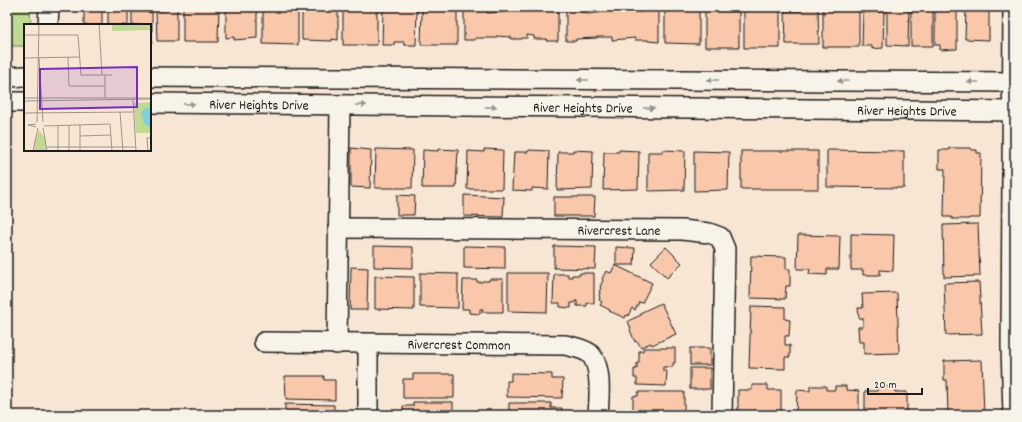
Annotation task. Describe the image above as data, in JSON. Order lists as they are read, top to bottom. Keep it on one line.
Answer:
{"streets":{"street":["River Heights Drive","Rivercrest Lane","Rivercrest Common"]},"scale_bar":"20 m"}
